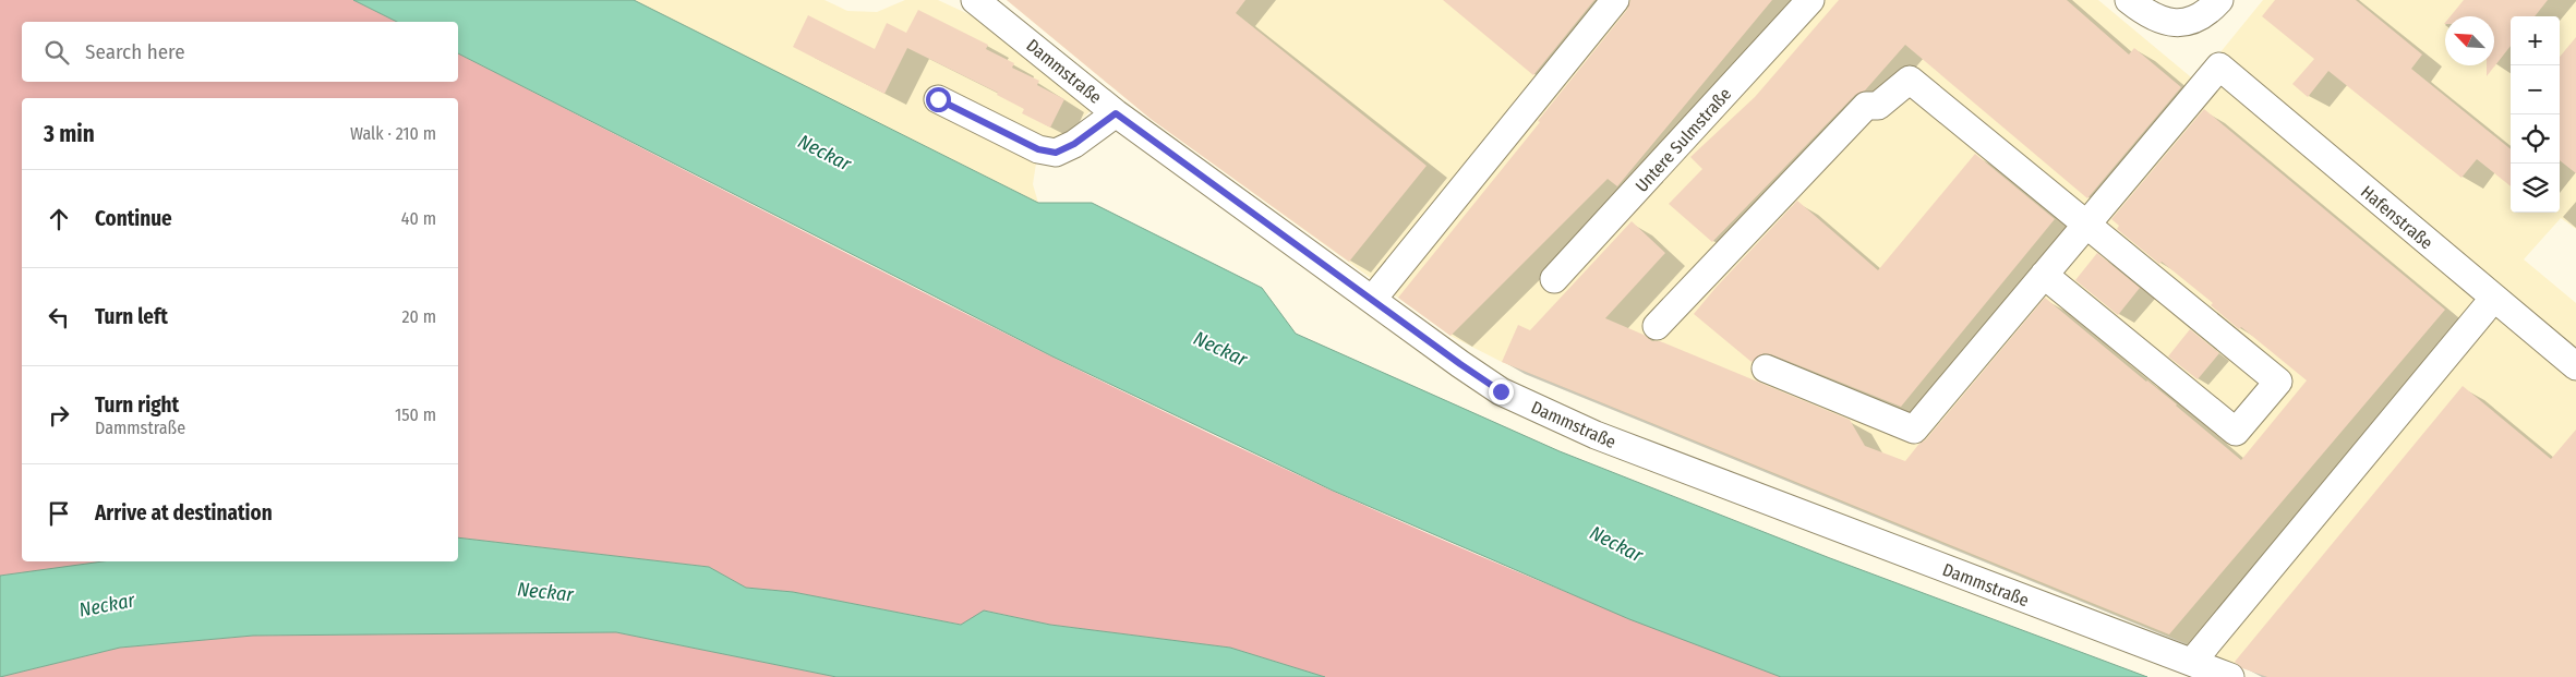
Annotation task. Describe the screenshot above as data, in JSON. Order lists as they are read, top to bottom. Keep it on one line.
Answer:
{"streets":{"street":["Dammstraße","Untere Sulmstraße","Hafenstraße"]},"water":["Neckar"],"north":"top left","page":{"map_buttons":["+","−"],"search":"Search here","heading":["3 min","Walk · 210 m"],"list":[["Continue","40 m"],["Turn left","20 m"],["Turn right","Dammstraße","150 m"],"Arrive at destination"]}}
